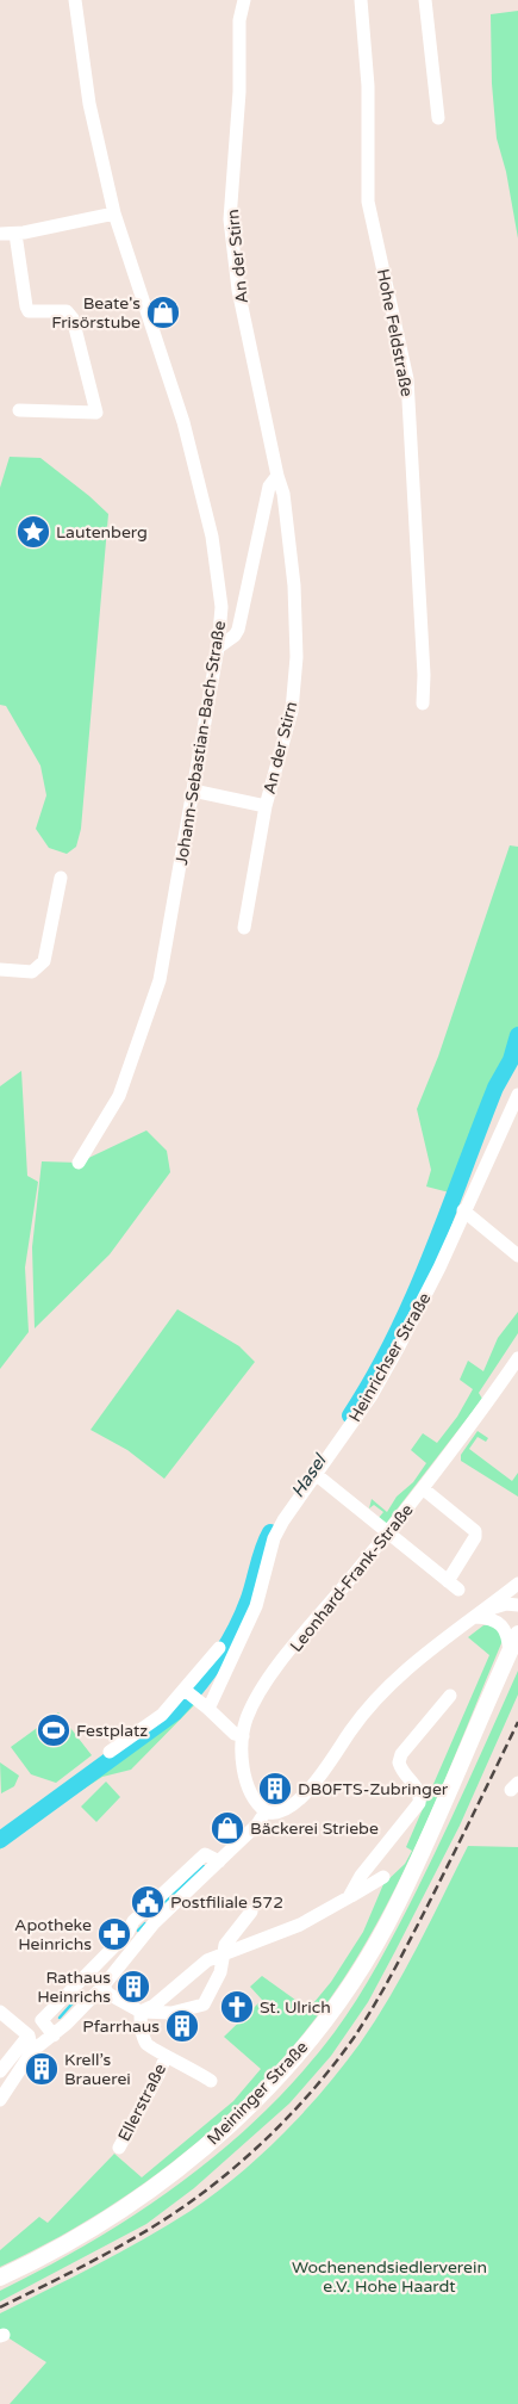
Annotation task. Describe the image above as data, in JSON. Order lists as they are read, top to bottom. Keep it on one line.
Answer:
{"streets":{"main road":["Meininger Straße"],"street":["An der Stirn","Hohe Feldstraße","Johann-Sebastian-Bach-Straße","Heinrichser Straße","Leonhard-Frank-Straße","Ellerstraße"]},"crossings":[["An der Stirn","Johann-Sebastian-Bach-Straße"]],"water":["Hasel"],"parks":["Wochenendsiedlerverein e.V. Hohe Haardt"],"places":{"shop":["Beate's Frisörstube","Bäckerei Striebe"],"place":["Lautenberg"],"sports":["Festplatz"],"building":["DB0FTS-Zubringer","Rathaus Heinrichs","Pfarrhaus","Krell’s Brauerei"],"public building":["Postfiliale 572"],"pharmacy":["Apotheke Heinrichs"],"church":["St. Ulrich"]}}
